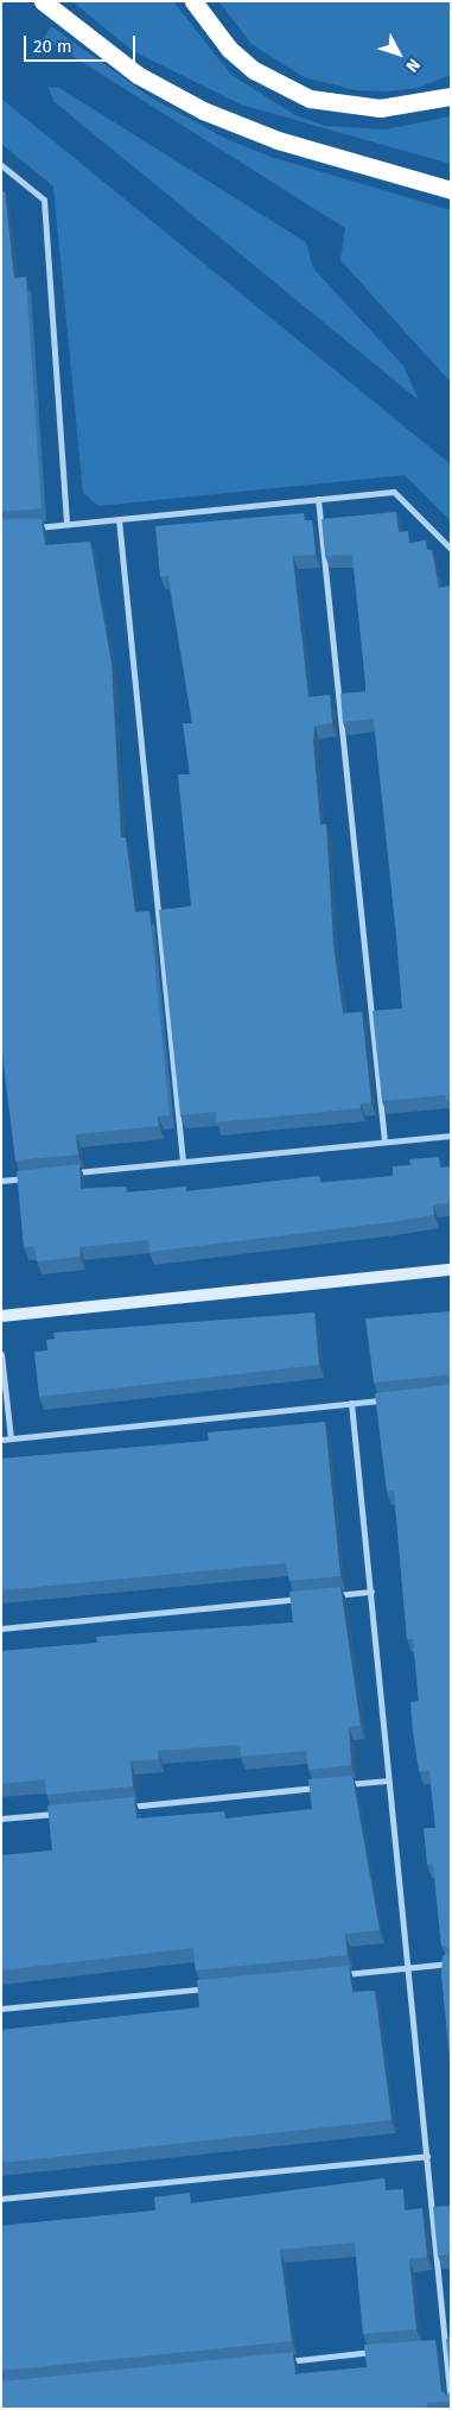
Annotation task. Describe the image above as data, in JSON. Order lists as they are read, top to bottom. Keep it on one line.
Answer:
{"scale_bar":"20 m","north":"bottom right"}
